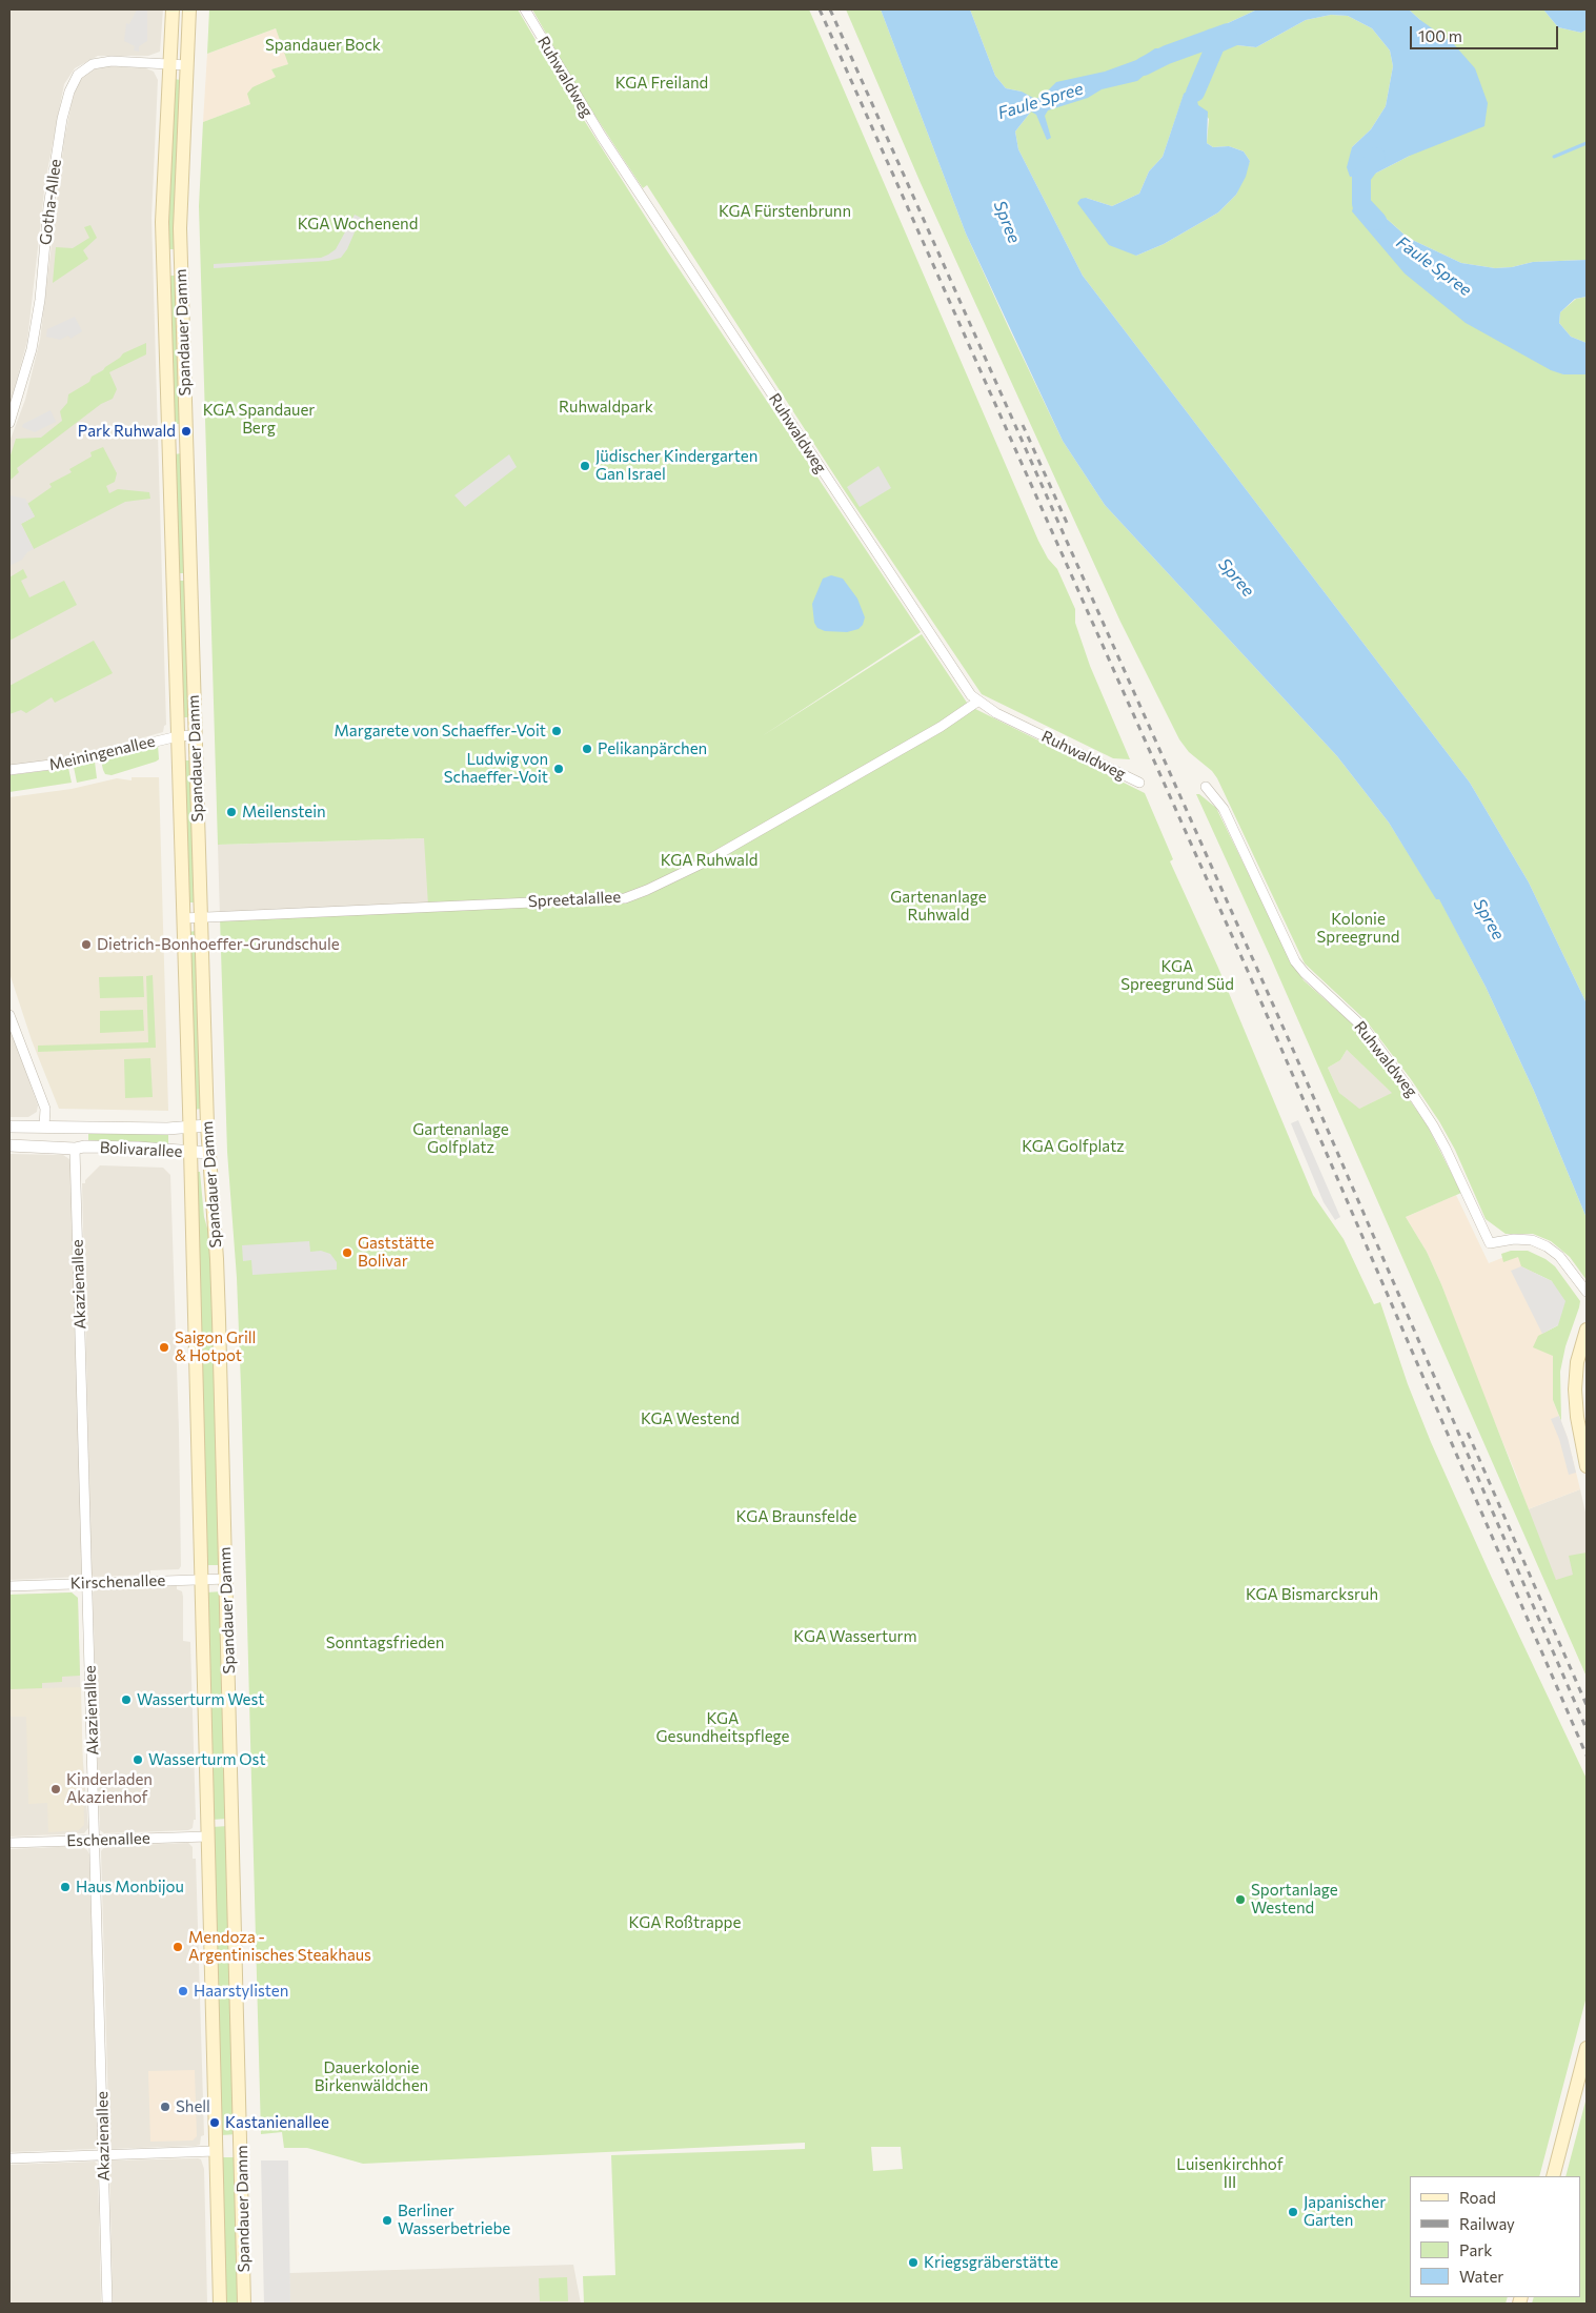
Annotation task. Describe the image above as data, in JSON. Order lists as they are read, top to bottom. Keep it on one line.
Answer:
{"streets":{"main road":["Spandauer Damm"],"street":["Ruhwaldweg","Gotha-Allee","Meiningenallee","Spreetalallee","Bolivarallee","Akazienallee","Kirschenallee","Eschenallee"]},"crossings":[["Ruhwaldweg","Spreetalallee"],["Gotha-Allee","Spandauer Damm"],["Spandauer Damm","Meiningenallee"],["Spandauer Damm","Spreetalallee"],["Spandauer Damm","Bolivarallee"],["Spandauer Damm","Kirschenallee"],["Spandauer Damm","Eschenallee"],["Bolivarallee","Akazienallee"],["Akazienallee","Kirschenallee"],["Akazienallee","Eschenallee"]],"water":["Faule Spree","Spree"],"parks":["Spandauer Bock","KGA Freiland","KGA Fürstenbrunn","KGA Wochenend","Ruhwaldpark","KGA Spandauer Berg","KGA Ruhwald","Gartenanlage Ruhwald","Kolonie Spreegrund","KGA Spreegrund Süd","Gartenanlage Golfplatz","KGA Golfplatz","KGA Westend","KGA Braunsfelde","KGA Bismarcksruh","KGA Wasserturm","Sonntagsfrieden","KGA Gesundheitspflege","KGA Roßtrappe","Dauerkolonie Birkenwäldchen","Luisenkirchhof III"],"places":["Park Ruhwald","Jüdischer Kindergarten Gan Israel","Margarete von Schaeffer-Voit","Pelikanpärchen","Ludwig von Schaeffer-Voit","Meilenstein","Dietrich-Bonhoeffer-Grundschule","Gaststätte Bolivar","Saigon Grill & Hotpot","Wasserturm West","Wasserturm Ost","Kinderladen Akazienhof","Haus Monbijou","Sportanlage Westend","Mendoza - Argentinisches Steakhaus","Haarstylisten","Shell","Kastanienallee","Japanischer Garten","Berliner Wasserbetriebe","Kriegsgräberstätte"],"legend":["Road","Railway","Park","Water"],"scale_bar":"100 m"}
